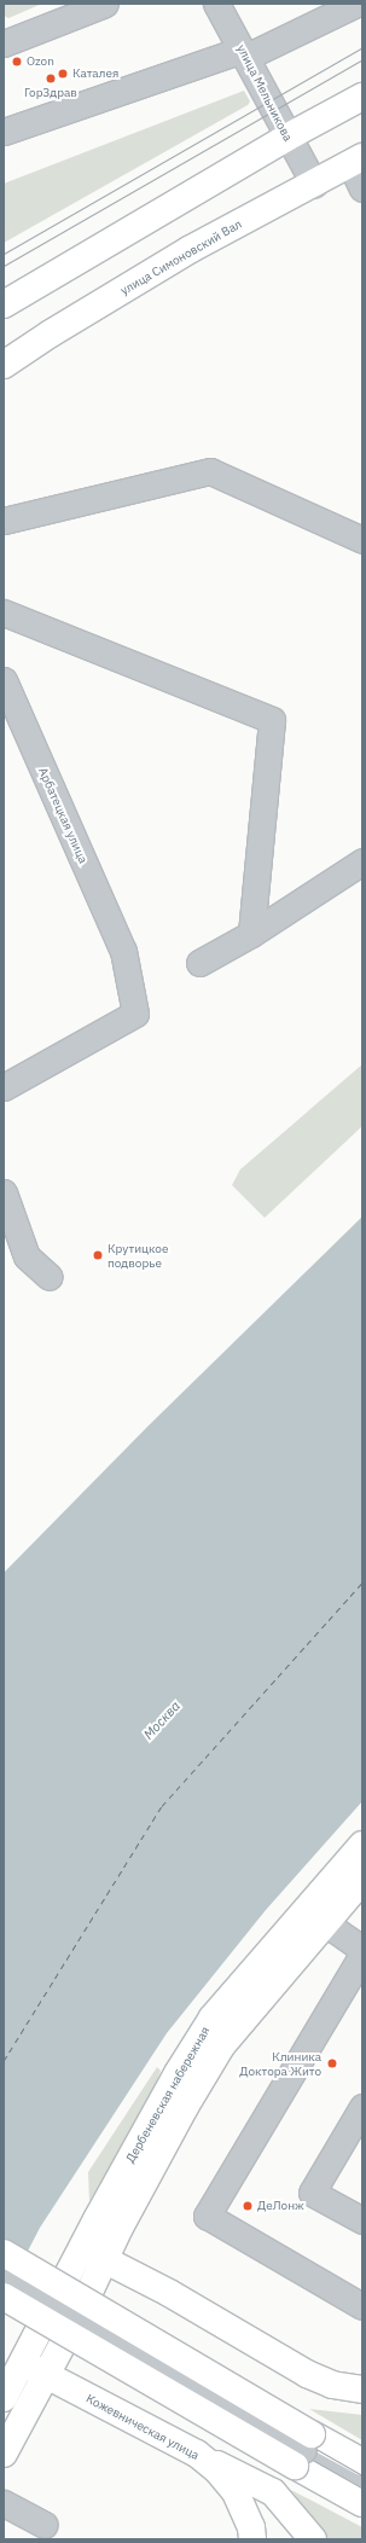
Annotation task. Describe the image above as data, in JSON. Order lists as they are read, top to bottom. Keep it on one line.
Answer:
{"streets":{"main road":["улица Симоновский Вал","Дербеневская набережная","Кожевническая улица"],"street":["улица Мельникова","Арбатецкая улица"]},"crossings":[["улица Мельникова","улица Симоновский Вал"],["Дербеневская набережная","Кожевническая улица"]],"water":["Москва"],"places":["Ozon","Каталея","ГорЗдрав","Крутицкое подворье","Клиника Доктора Жито","ДеЛонж"]}
